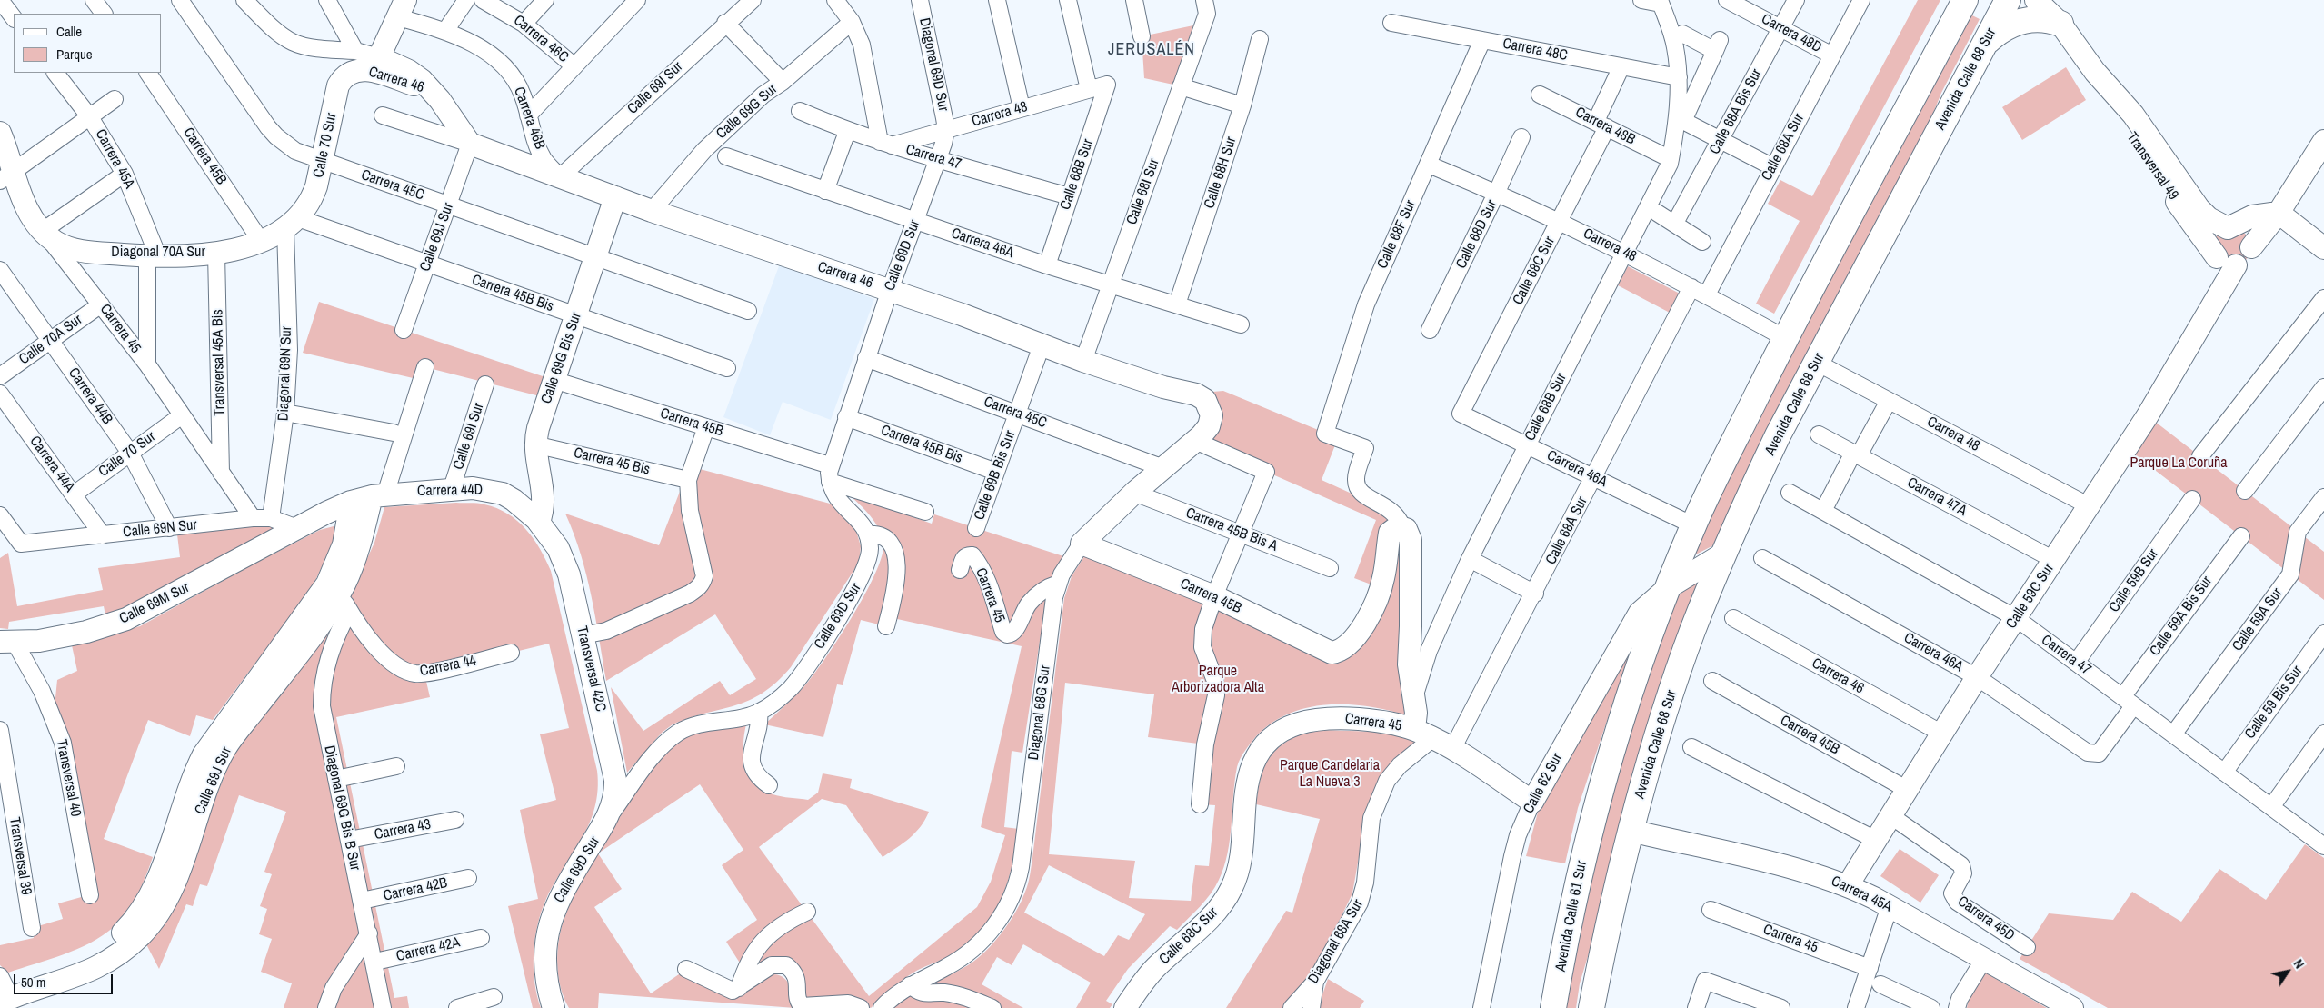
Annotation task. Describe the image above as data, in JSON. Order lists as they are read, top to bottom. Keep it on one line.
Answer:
{"streets":{"main road":["Avenida Calle 68 Sur","Avenida Calle 61 Sur"],"street":["Carrera 48D","Carrera 46C","Carrera 48C","Diagonal 69D Sur","Carrera 46","Calle 69I Sur","Calle 69G Sur","Calle 68A Bis Sur","Carrera 48","Carrera 46B","Carrera 48B","Calle 70 Sur","Calle 68A Sur","Carrera 45B","Carrera 47","Carrera 45A","Transversal 49","Calle 68H Sur","Calle 68B Sur","Carrera 45C","Calle 68I Sur","Calle 68F Sur","Calle 68D Sur","Calle 69J Sur","Carrera 46A","Diagonal 70A Sur","Calle 69D Sur","Calle 68C Sur","Carrera 45B Bis","Carrera 45","Calle 70A Sur","Calle 69G Bis Sur","Transversal 45A Bis","Diagonal 69N Sur","Carrera 44B","Carrera 45 Bis","Carrera 44A","Calle 69B Bis Sur","Carrera 44D","Carrera 47A","Calle 69N Sur","Carrera 45B Bis A","Calle 59B Sur","Calle 59C Sur","Calle 69M Sur","Calle 59A Bis Sur","Calle 59A Sur","Carrera 44","Transversal 42C","Calle 59 Bis Sur","Diagonal 68G Sur","Transversal 40","Calle 62 Sur","Diagonal 69G Bis B Sur","Carrera 43","Transversal 39","Carrera 42B","Carrera 45D","Diagonal 68A Sur","Carrera 42A"]},"crossings":[["Carrera 48D","Calle 68A Bis Sur"],["Carrera 48D","Calle 68A Sur"],["Carrera 48C","Calle 68F Sur"],["Carrera 48C","Calle 68C Sur"],["Diagonal 69D Sur","Carrera 48"],["Diagonal 69D Sur","Calle 69D Sur"],["Avenida Calle 68 Sur","Carrera 48"],["Avenida Calle 68 Sur","Carrera 45A"],["Avenida Calle 68 Sur","Calle 62 Sur"],["Carrera 46","Calle 69I Sur"],["Carrera 46","Calle 69G Sur"],["Carrera 46","Carrera 46B"],["Carrera 46","Calle 70 Sur"],["Carrera 46","Calle 68I Sur"],["Carrera 46","Calle 69J Sur"],["Carrera 46","Calle 69D Sur"],["Carrera 46","Calle 69G Bis Sur"],["Carrera 46","Calle 69B Bis Sur"],["Carrera 46","Calle 59C Sur"],["Carrera 46","Diagonal 68G Sur"],["Calle 69I Sur","Carrera 46B"],["Calle 69I Sur","Carrera 44D"],["Carrera 48","Calle 68A Sur"],["Carrera 48","Carrera 47"],["Carrera 48","Calle 68B Sur"],["Carrera 48","Calle 68F Sur"],["Carrera 48","Calle 68D Sur"],["Carrera 48","Calle 69D Sur"],["Carrera 48","Calle 68C Sur"],["Carrera 48","Calle 59C Sur"],["Carrera 48B","Calle 68B Sur"],["Carrera 48B","Calle 68C Sur"],["Calle 70 Sur","Carrera 45C"],["Calle 70 Sur","Diagonal 70A Sur"],["Calle 70 Sur","Carrera 45B Bis"],["Calle 70 Sur","Carrera 45"],["Calle 70 Sur","Diagonal 69N Sur"],["Calle 70 Sur","Carrera 44B"],["Calle 70 Sur","Carrera 44A"],["Calle 68A Sur","Carrera 46A"],["Calle 68A Sur","Carrera 45"],["Carrera 45B","Calle 68B Sur"],["Carrera 45B","Calle 68F Sur"],["Carrera 45B","Diagonal 70A Sur"],["Carrera 45B","Calle 69D Sur"],["Carrera 45B","Calle 69G Bis Sur"],["Carrera 45B","Calle 59C Sur"],["Carrera 45B","Diagonal 68G Sur"],["Carrera 47","Calle 68B Sur"],["Carrera 47","Calle 69D Sur"],["Carrera 47","Calle 59B Sur"],["Carrera 47","Calle 59C Sur"],["Carrera 47","Calle 59A Bis Sur"],["Carrera 47","Calle 59A Sur"],["Carrera 47","Calle 59 Bis Sur"],["Carrera 45A","Diagonal 70A Sur"],["Carrera 45A","Calle 59C Sur"],["Transversal 49","Calle 59C Sur"],["Calle 68H Sur","Carrera 46A"],["Calle 68B Sur","Calle 68F Sur"],["Calle 68B Sur","Carrera 46A"],["Calle 68B Sur","Carrera 45"],["Calle 68B Sur","Diagonal 68A Sur"],["Carrera 45C","Calle 69J Sur"],["Carrera 45C","Calle 69D Sur"],["Carrera 45C","Calle 69G Bis Sur"],["Carrera 45C","Calle 69B Bis Sur"],["Carrera 45C","Diagonal 68G Sur"],["Calle 68I Sur","Carrera 46A"],["Calle 69J Sur","Carrera 45B Bis"],["Calle 69J Sur","Carrera 44D"],["Calle 69J Sur","Carrera 44"],["Calle 69J Sur","Diagonal 69G Bis B Sur"],["Carrera 46A","Calle 69D Sur"],["Carrera 46A","Calle 68C Sur"],["Carrera 46A","Calle 59C Sur"],["Carrera 46A","Calle 59A Bis Sur"],["Diagonal 70A Sur","Carrera 45B Bis"],["Diagonal 70A Sur","Carrera 45"],["Diagonal 70A Sur","Transversal 45A Bis"],["Diagonal 70A Sur","Diagonal 69N Sur"],["Calle 69D Sur","Carrera 45B Bis"],["Calle 69D Sur","Transversal 42C"],["Calle 68C Sur","Carrera 45"],["Carrera 45B Bis","Calle 69G Bis Sur"],["Carrera 45B Bis","Diagonal 69N Sur"],["Carrera 45B Bis","Calle 69B Bis Sur"],["Carrera 45","Calle 70A Sur"],["Carrera 45","Transversal 45A Bis"],["Carrera 45","Calle 69N Sur"],["Carrera 45","Diagonal 68G Sur"],["Carrera 45","Calle 62 Sur"],["Carrera 45","Diagonal 68A Sur"],["Calle 70A Sur","Carrera 44B"],["Calle 69G Bis Sur","Carrera 45 Bis"],["Calle 69G Bis Sur","Carrera 44D"],["Calle 69G Bis Sur","Transversal 42C"],["Diagonal 69N Sur","Calle 69N Sur"],["Carrera 44B","Calle 69N Sur"],["Carrera 44A","Calle 69N Sur"],["Carrera 44D","Transversal 42C"],["Carrera 47A","Calle 59C Sur"],["Calle 69N Sur","Calle 69M Sur"],["Carrera 45B Bis A","Diagonal 68G Sur"],["Calle 59C Sur","Carrera 45D"],["Calle 69M Sur","Transversal 40"],["Carrera 44","Diagonal 69G Bis B Sur"],["Calle 62 Sur","Avenida Calle 61 Sur"],["Diagonal 69G Bis B Sur","Carrera 43"],["Diagonal 69G Bis B Sur","Carrera 42B"],["Diagonal 69G Bis B Sur","Carrera 42A"]],"districts":["JERUSALÉN"],"parks":["Parque La Coruña","Parque Arborizadora Alta","Parque Candelaria La Nueva 3"],"legend":["Calle","Parque"],"scale_bar":"50 m","north":"top right"}
